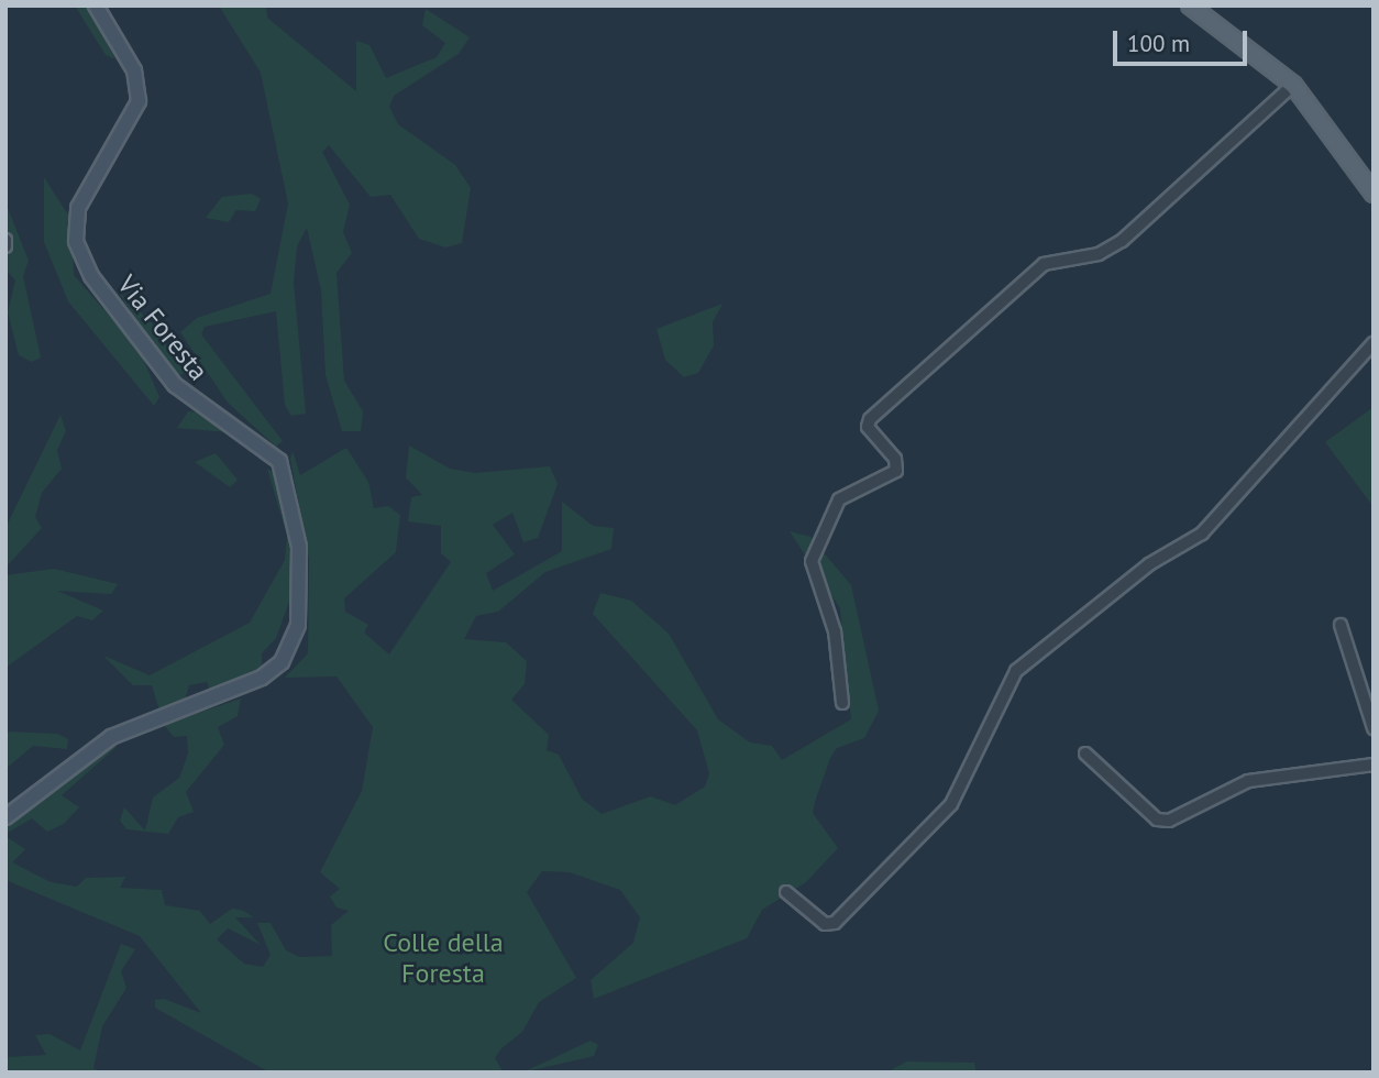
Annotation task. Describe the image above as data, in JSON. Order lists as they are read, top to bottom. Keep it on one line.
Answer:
{"streets":{"main road":["Via Foresta"]},"parks":["Colle della Foresta"],"scale_bar":"100 m"}
